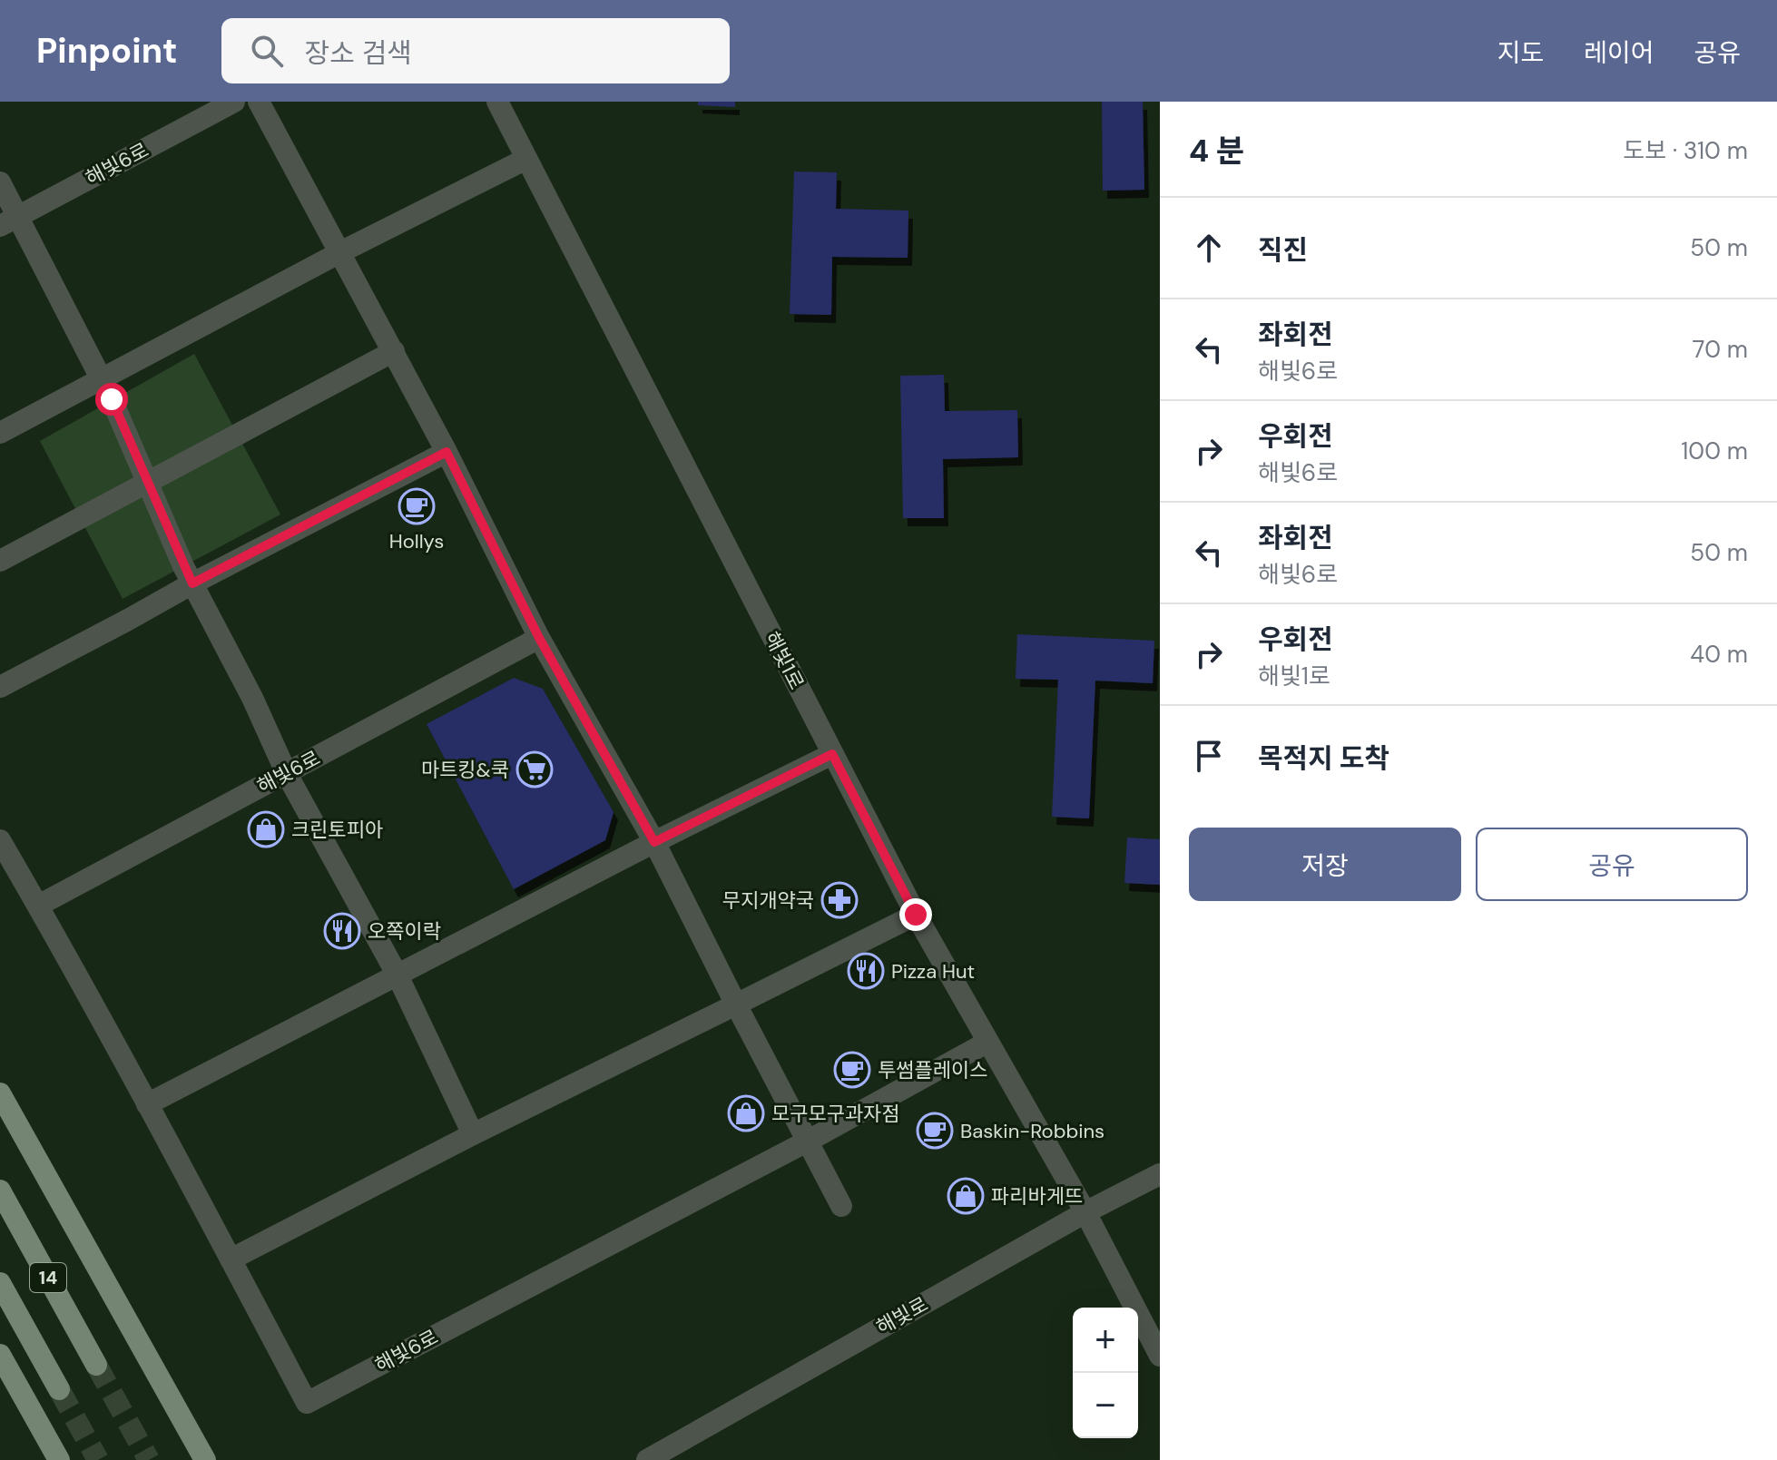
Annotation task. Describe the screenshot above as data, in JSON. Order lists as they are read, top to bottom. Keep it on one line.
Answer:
{"streets":{"main road":["14"],"street":["해빛6로","해빛1로","해빛로"]},"crossings":[["해빛6로","해빛1로"],["해빛1로","해빛로"]],"places":{"cafe":["Hollys","투썸플레이스","Baskin-Robbins"],"supermarket":["마트킹&쿡"],"shop":["크린토피아","모구모구과자점","파리바게뜨"],"pharmacy":["무지개약국"],"restaurant":["오쪽이락","Pizza Hut"]},"page":{"header":"Pinpoint","search":"장소 검색","nav":["지도","레이어","공유"],"heading":["4 분","도보 · 310 m"],"list":[["직진","50 m"],["좌회전","해빛6로","70 m"],["우회전","해빛6로","100 m"],["좌회전","해빛6로","50 m"],["우회전","해빛1로","40 m"],"목적지 도착"],"buttons":["저장","공유"],"map_buttons":["+","−"]}}
